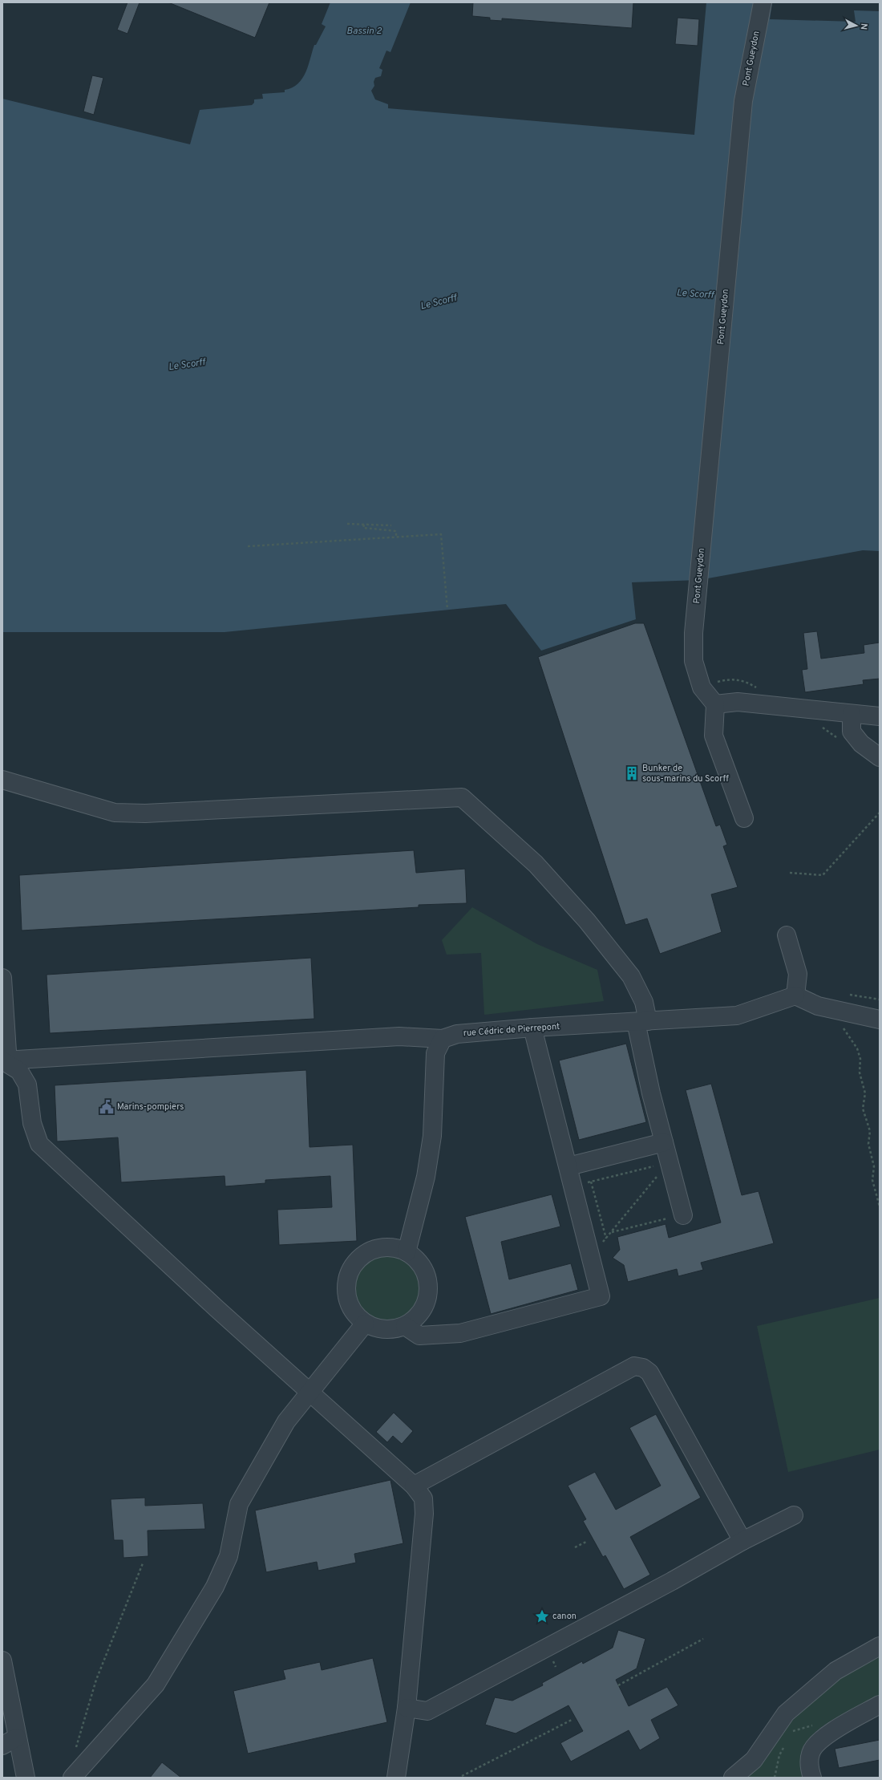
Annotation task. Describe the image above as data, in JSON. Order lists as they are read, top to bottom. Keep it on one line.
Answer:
{"streets":{"street":["Pont Gueydon","rue Cédric de Pierrepont"]},"water":["Bassin 2","Le Scorff"],"places":{"building":["Bunker de sous-marins du Scorff"],"public building":["Marins-pompiers"],"place":["canon"]},"north":"right"}
